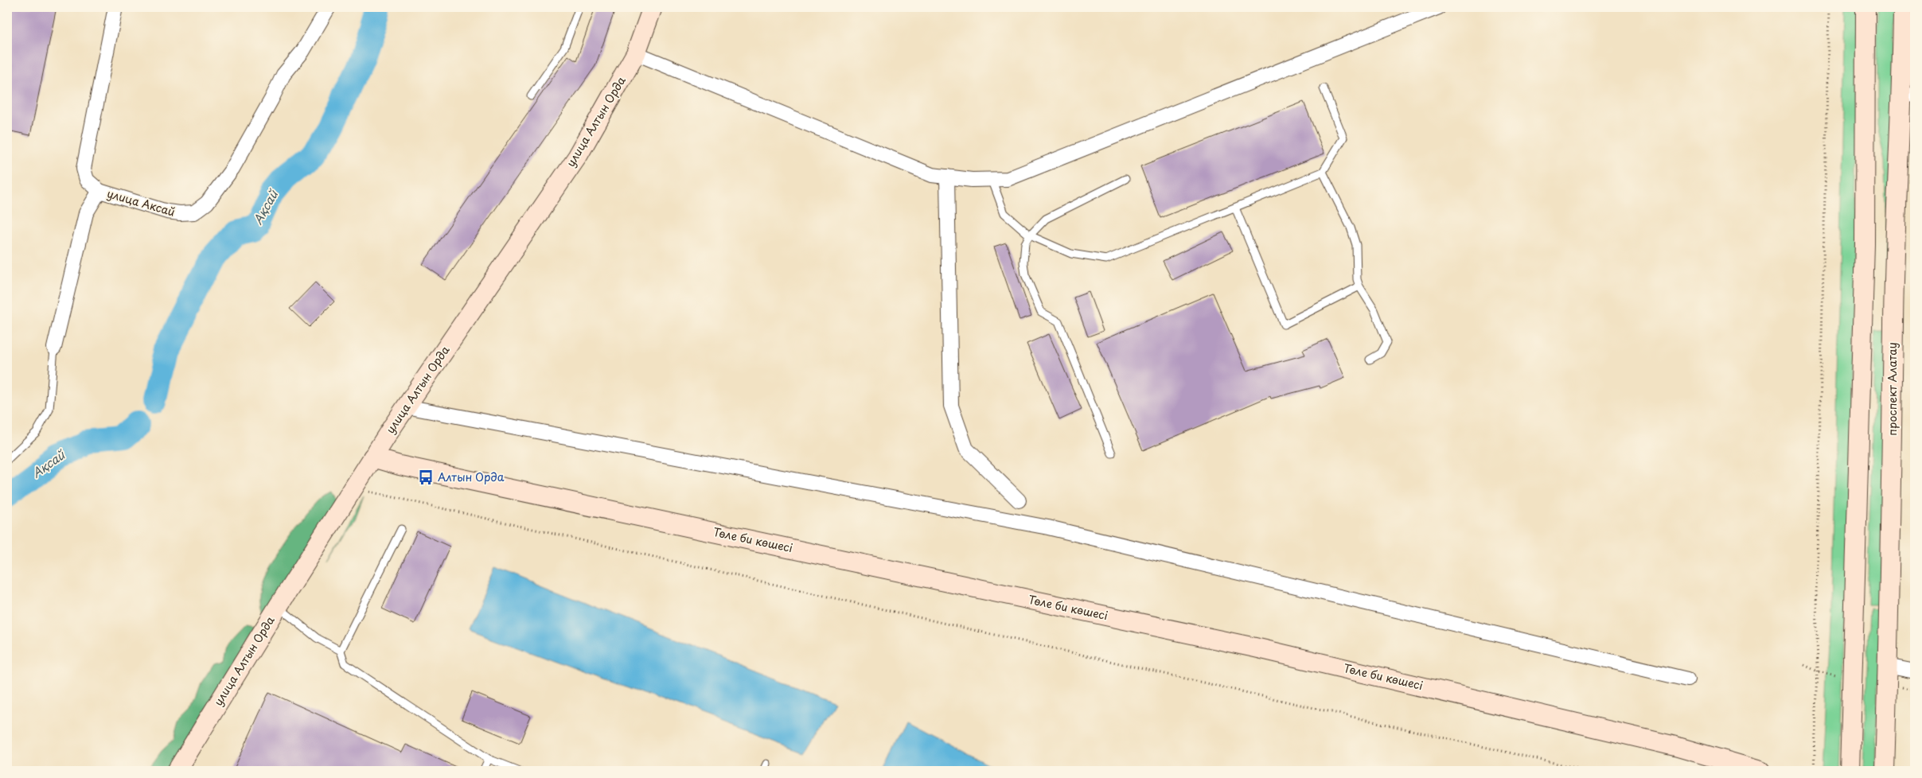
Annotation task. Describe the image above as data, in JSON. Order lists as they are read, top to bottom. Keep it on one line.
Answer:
{"streets":{"main road":["улица Алтын Орда","проспект Алатау","Төле би көшесі"],"street":["улица Аксай"]},"crossings":[["улица Алтын Орда","Төле би көшесі"]],"water":["Ақсай"],"places":{"bus stop":["Алтын Орда"]}}
